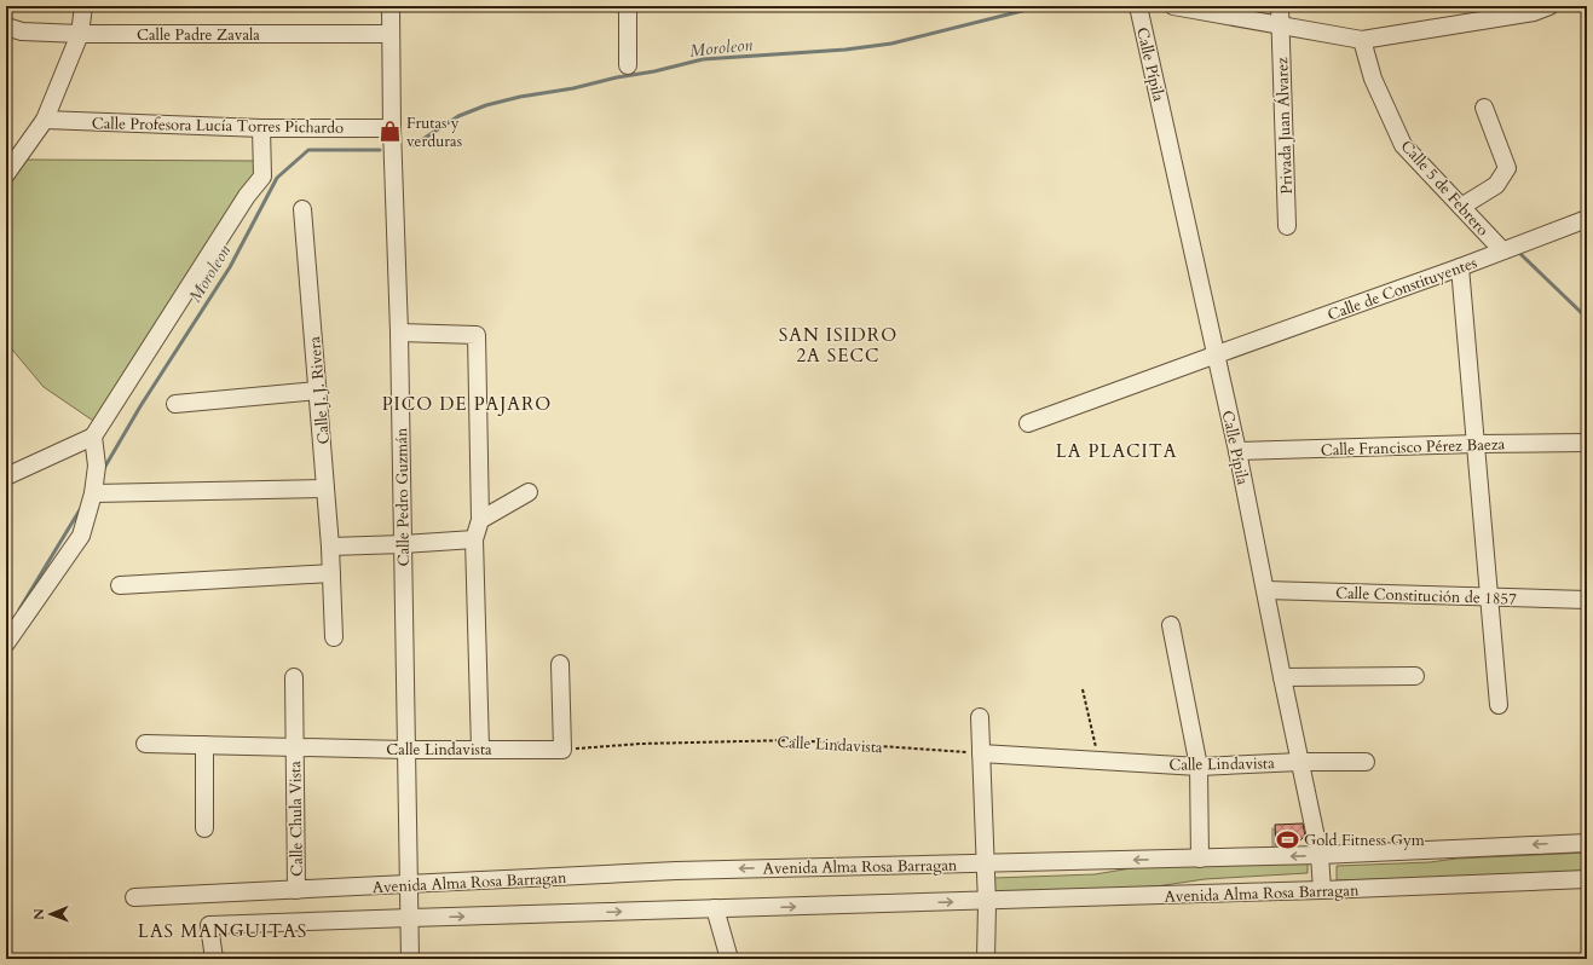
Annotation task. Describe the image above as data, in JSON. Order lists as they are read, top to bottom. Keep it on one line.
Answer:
{"streets":{"street":["Calle Padre Zavala","Calle Pípila","Calle Profesora Lucía Torres Pichardo","Privada Juan Álvarez","Calle 5 de Febrero","Calle de Constituyentes","Calle J. J. Rivera","Calle Francisco Pérez Baeza","Calle Pedro Guzmán","Calle Constitución de 1857","Calle Lindavista","Calle Chula Vista","Avenida Alma Rosa Barragan"]},"crossings":[["Calle Padre Zavala","Calle Pedro Guzmán"],["Calle Pípila","Calle de Constituyentes"],["Calle Pípila","Calle Francisco Pérez Baeza"],["Calle Pípila","Calle Constitución de 1857"],["Calle Pípila","Calle Lindavista"],["Calle Pípila","Avenida Alma Rosa Barragan"],["Calle Profesora Lucía Torres Pichardo","Calle Pedro Guzmán"],["Calle 5 de Febrero","Calle de Constituyentes"],["Calle Pedro Guzmán","Calle Lindavista"],["Calle Pedro Guzmán","Avenida Alma Rosa Barragan"],["Calle Lindavista","Calle Chula Vista"],["Calle Chula Vista","Avenida Alma Rosa Barragan"]],"districts":["SAN ISIDRO 2A SECC","PICO DE PAJARO","LA PLACITA","LAS MANGUITAS"],"water":["Moroleon"],"places":{"shop":["Frutas y verduras"],"sports":["Gold Fitness Gym"]},"north":"left"}
